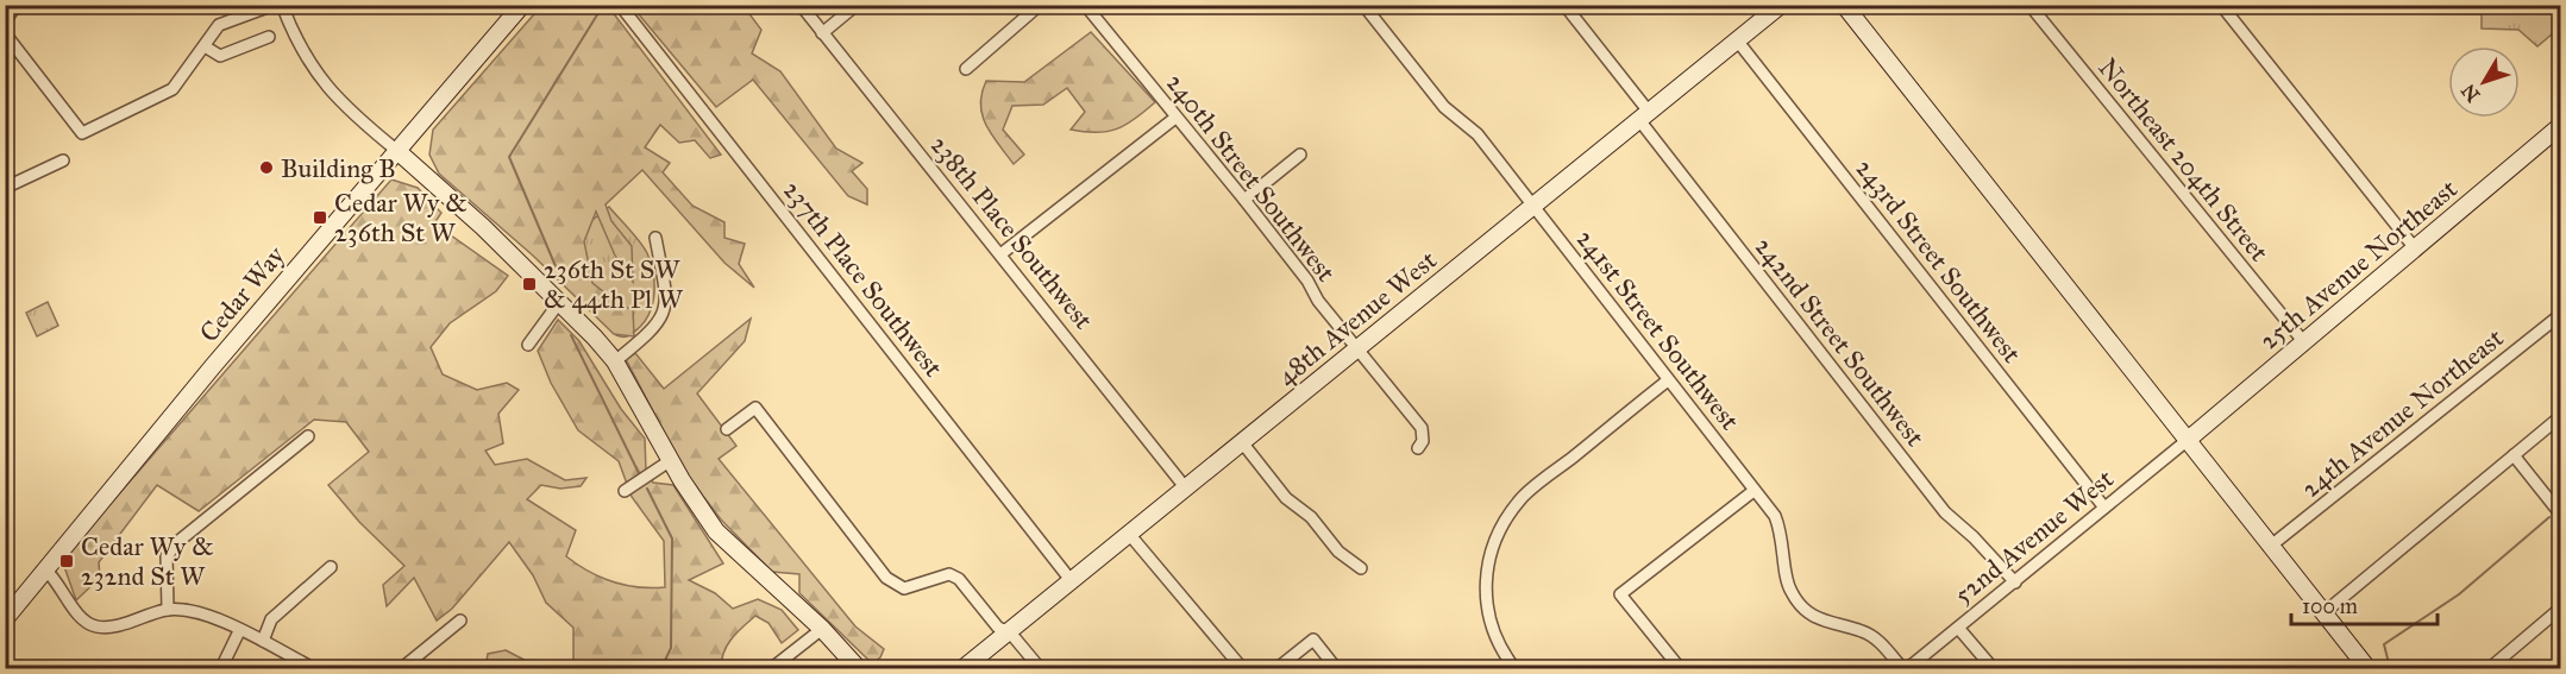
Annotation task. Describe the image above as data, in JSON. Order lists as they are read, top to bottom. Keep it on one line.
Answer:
{"streets":{"main road":["25th Avenue Northeast","Cedar Way","48th Avenue West"],"street":["Northeast 204th Street","240th Street Southwest","238th Place Southwest","243rd Street Southwest","237th Place Southwest","241st Street Southwest","242nd Street Southwest","24th Avenue Northeast","52nd Avenue West"]},"crossings":[["Northeast 204th Street","25th Avenue Northeast"],["240th Street Southwest","48th Avenue West"],["238th Place Southwest","48th Avenue West"],["243rd Street Southwest","48th Avenue West"],["243rd Street Southwest","52nd Avenue West"],["25th Avenue Northeast","52nd Avenue West"],["237th Place Southwest","48th Avenue West"],["48th Avenue West","241st Street Southwest"],["48th Avenue West","242nd Street Southwest"],["242nd Street Southwest","52nd Avenue West"]],"places":{"other":["Building B"],"transit":["Cedar Wy & 236th St W","236th St SW & 44th Pl W","Cedar Wy & 232nd St W"]},"scale_bar":"100 m","north":"bottom left"}
